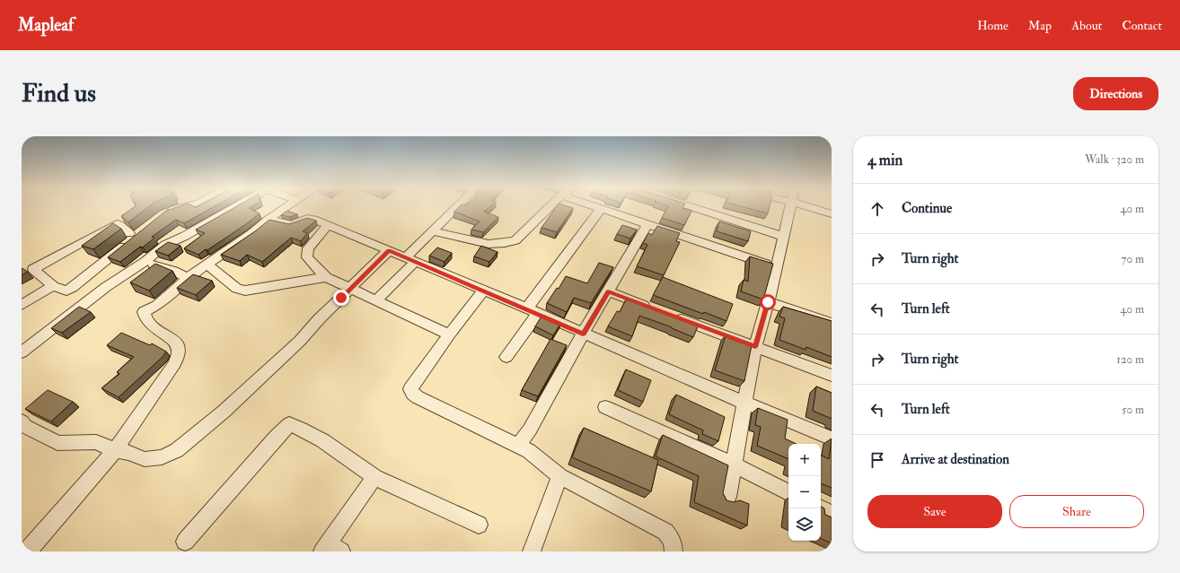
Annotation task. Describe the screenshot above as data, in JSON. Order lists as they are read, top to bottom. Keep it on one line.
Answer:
{"page":{"header":"Mapleaf","nav":["Home","Map","About","Contact"],"buttons":["Directions",["Save","Share"]],"title":"Find us","heading":["4 min","Walk · 320 m"],"list":[["Continue","40 m"],["Turn right","70 m"],["Turn left","40 m"],["Turn right","120 m"],["Turn left","50 m"],"Arrive at destination"],"map_buttons":["+","−"]}}
